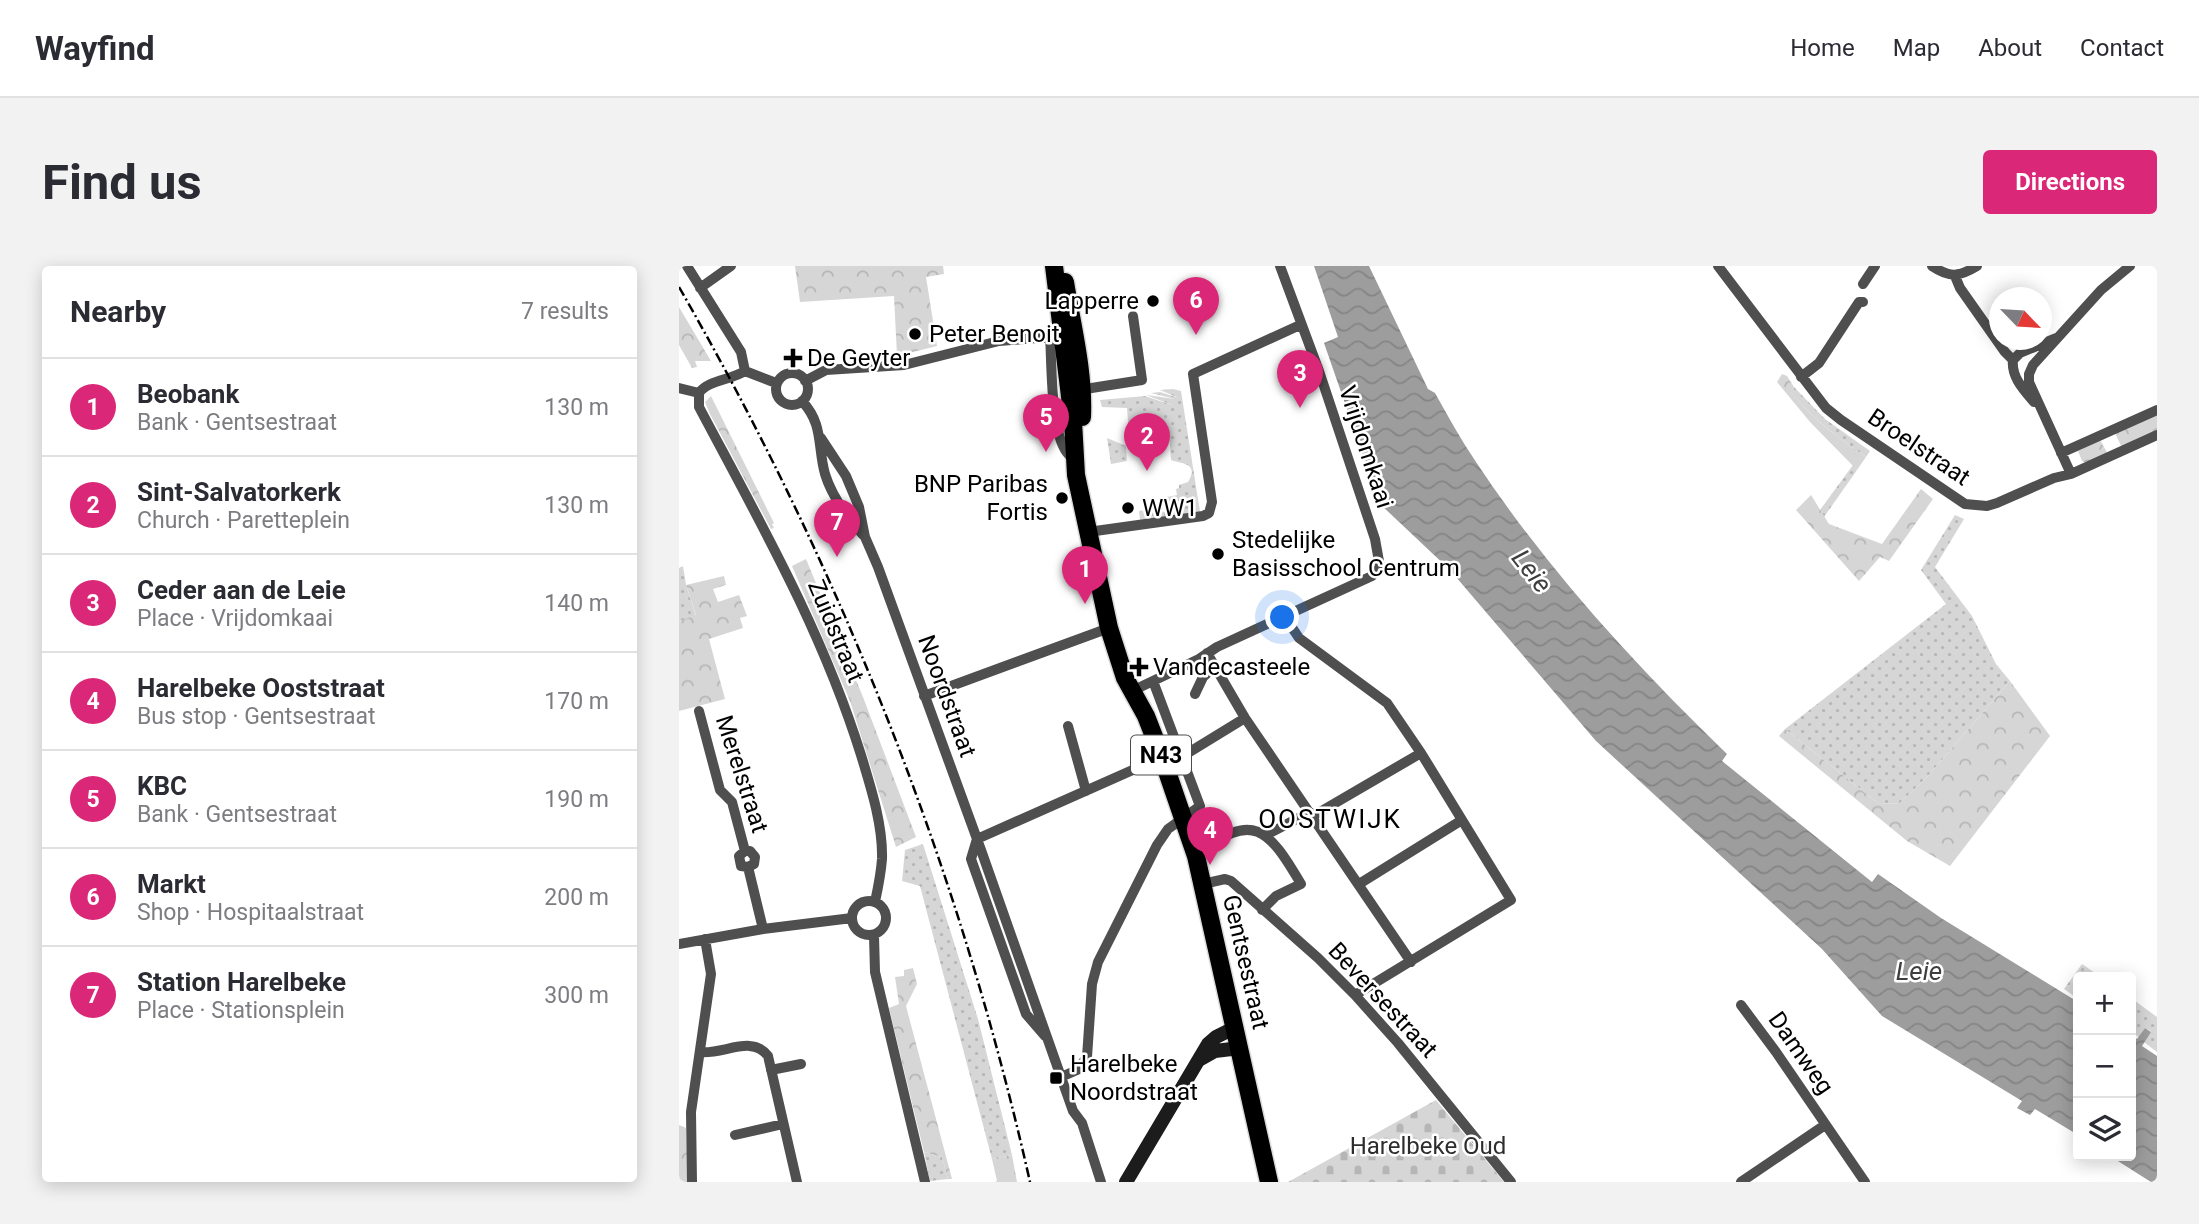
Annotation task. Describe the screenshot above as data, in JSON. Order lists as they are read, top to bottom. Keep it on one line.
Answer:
{"streets":{"main road":["N43","Gentsestraat"],"street":["Vrijdomkaai","Broelstraat","Zuidstraat","Noordstraat","Merelstraat","Beversestraat","Damweg"]},"crossings":[["N43","Gentsestraat"],["Gentsestraat","Beversestraat"]],"districts":["OOSTWIJK"],"water":["Leie"],"parks":["Harelbeke Oud"],"places":{"other":["Lapperre","Peter Benoit","BNP Paribas Fortis","WW1","Stedelijke Basisschool Centrum"],"health":["De Geyter","Vandecasteele"],"transit":["Harelbeke Noordstraat"]},"north":"bottom right","page":{"header":"Wayfind","nav":["Home","Map","About","Contact"],"buttons":"Directions","title":"Find us","heading":["Nearby","7 results"],"pins":["6","3","5","2","7","1","4"],"list":[{"mark":"1","name":"Beobank","note":"Bank · Gentsestraat","value":"130 m"},{"mark":"2","name":"Sint-Salvatorkerk","note":"Church · Paretteplein","value":"130 m"},{"mark":"3","name":"Ceder aan de Leie","note":"Place · Vrijdomkaai","value":"140 m"},{"mark":"4","name":"Harelbeke Ooststraat","note":"Bus stop · Gentsestraat","value":"170 m"},{"mark":"5","name":"KBC","note":"Bank · Gentsestraat","value":"190 m"},{"mark":"6","name":"Markt","note":"Shop · Hospitaalstraat","value":"200 m"},{"mark":"7","name":"Station Harelbeke","note":"Place · Stationsplein","value":"300 m"}],"map_buttons":["+","−"]}}
